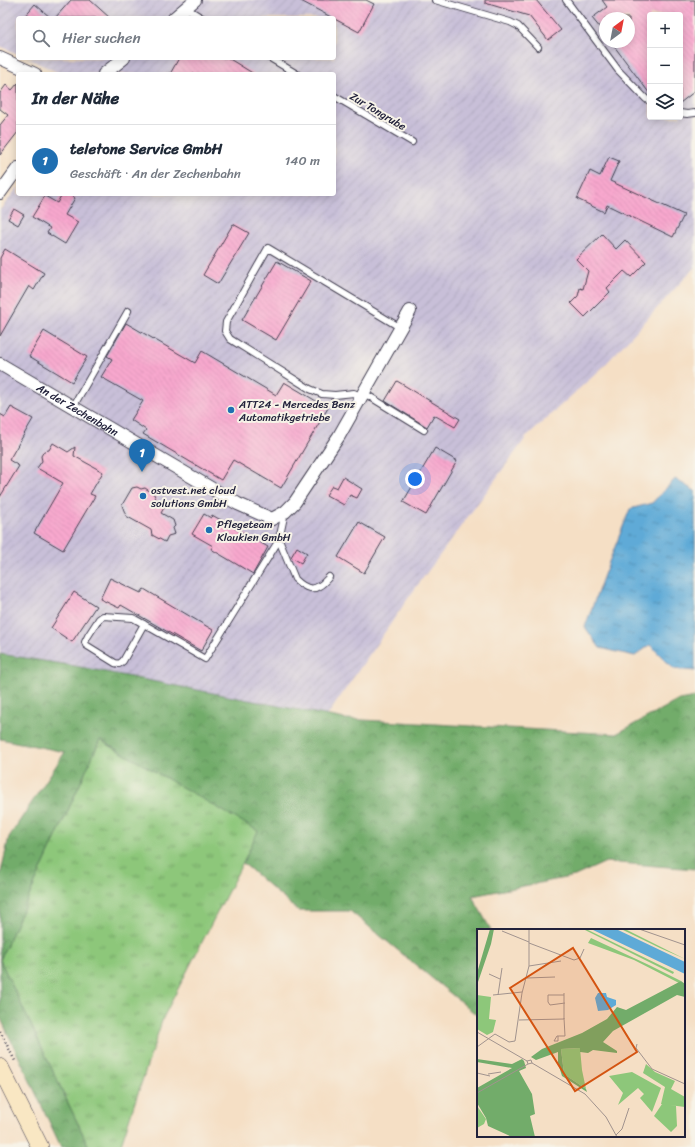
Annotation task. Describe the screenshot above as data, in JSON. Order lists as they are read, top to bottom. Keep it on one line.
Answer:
{"streets":{"street":["An der Zechenbahn"],"lane":["Zur Tongrube"]},"places":["ATT24 - Mercedes Benz Automatikgetriebe","ostvest.net cloud solutions GmbH","Pflegeteam Klaukien GmbH"],"north":"top right","page":{"map_buttons":["+","−"],"search":"Hier suchen","heading":"In der Nähe","list":[{"mark":"1","name":"teletone Service GmbH","note":"Geschäft · An der Zechenbahn","value":"140 m"}],"pins":"1"}}
